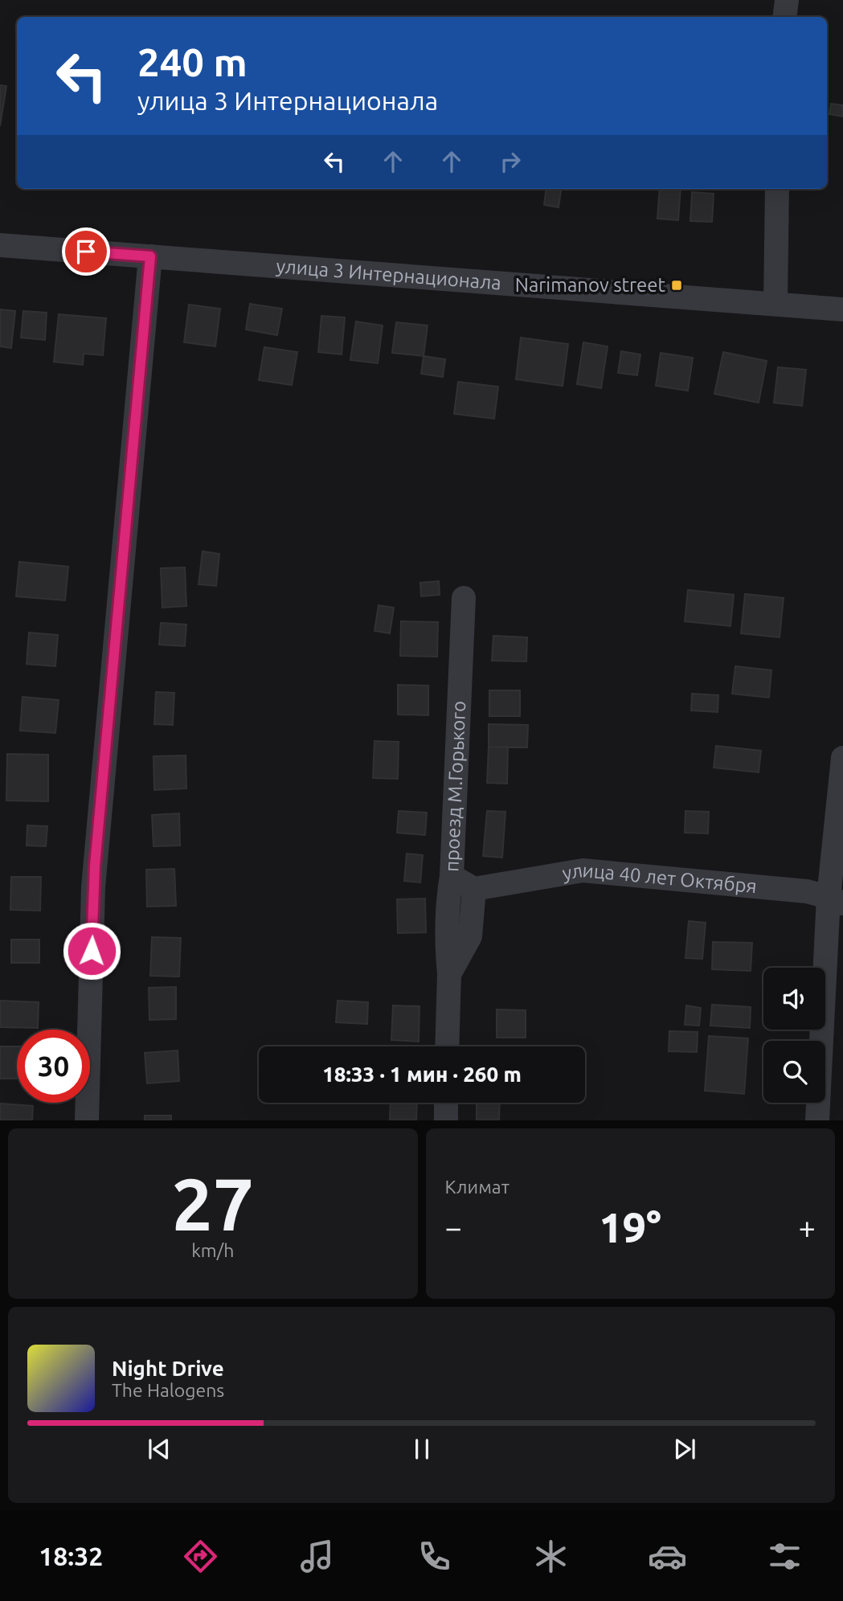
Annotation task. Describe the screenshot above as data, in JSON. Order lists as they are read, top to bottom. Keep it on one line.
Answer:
{"streets":{"street":["улица 3 Интернационала","проезд М.Горького","улица 40 лет Октября"]},"crossings":[["проезд М.Горького","улица 40 лет Октября"]],"places":{"transit":["Narimanov street"]},"page":{"turn":["240 m","улица 3 Интернационала"],"limit":"30","trip":"18:33 · 1 мин · 260 m","tile":[["27","km/h"],"Климат"],"heat":["−","19°","+"],"song":["Night Drive","The Halogens"],"tabs":"18:32"}}
